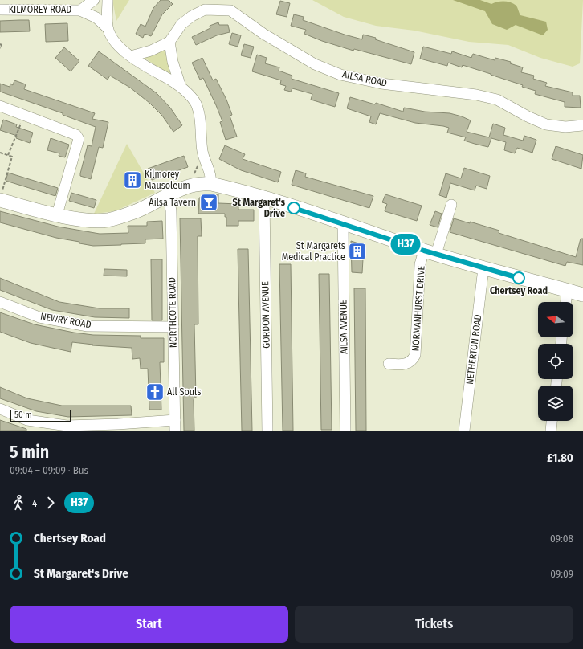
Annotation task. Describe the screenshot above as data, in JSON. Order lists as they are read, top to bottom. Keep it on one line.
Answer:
{"streets":{"street":["KILMOREY ROAD","AILSA ROAD","NORMANHURST DRIVE","NORTHCOTE ROAD","GORDON AVENUE","NEWRY ROAD","AILSA AVENUE","NETHERTON ROAD"]},"crossings":[["NORTHCOTE ROAD","NEWRY ROAD"]],"places":{"building":["Kilmorey Mausoleum","St Margarets Medical Practice"],"bar":["Ailsa Tavern"],"other":["St Margaret's Drive","Chertsey Road"],"church":["All Souls"]},"lines":["bus line H37"],"scale_bar":"50 m","north":"left","page":{"on_map":"H37","scale":"50 m","heading":["5 min","09:04 – 09:09 · Bus","£1.80"],"legs":["4","H37"],"list":[{"name":"Chertsey Road","value":"09:08"},{"name":"St Margaret's Drive","value":"09:09"}],"buttons":["Start","Tickets"]}}
